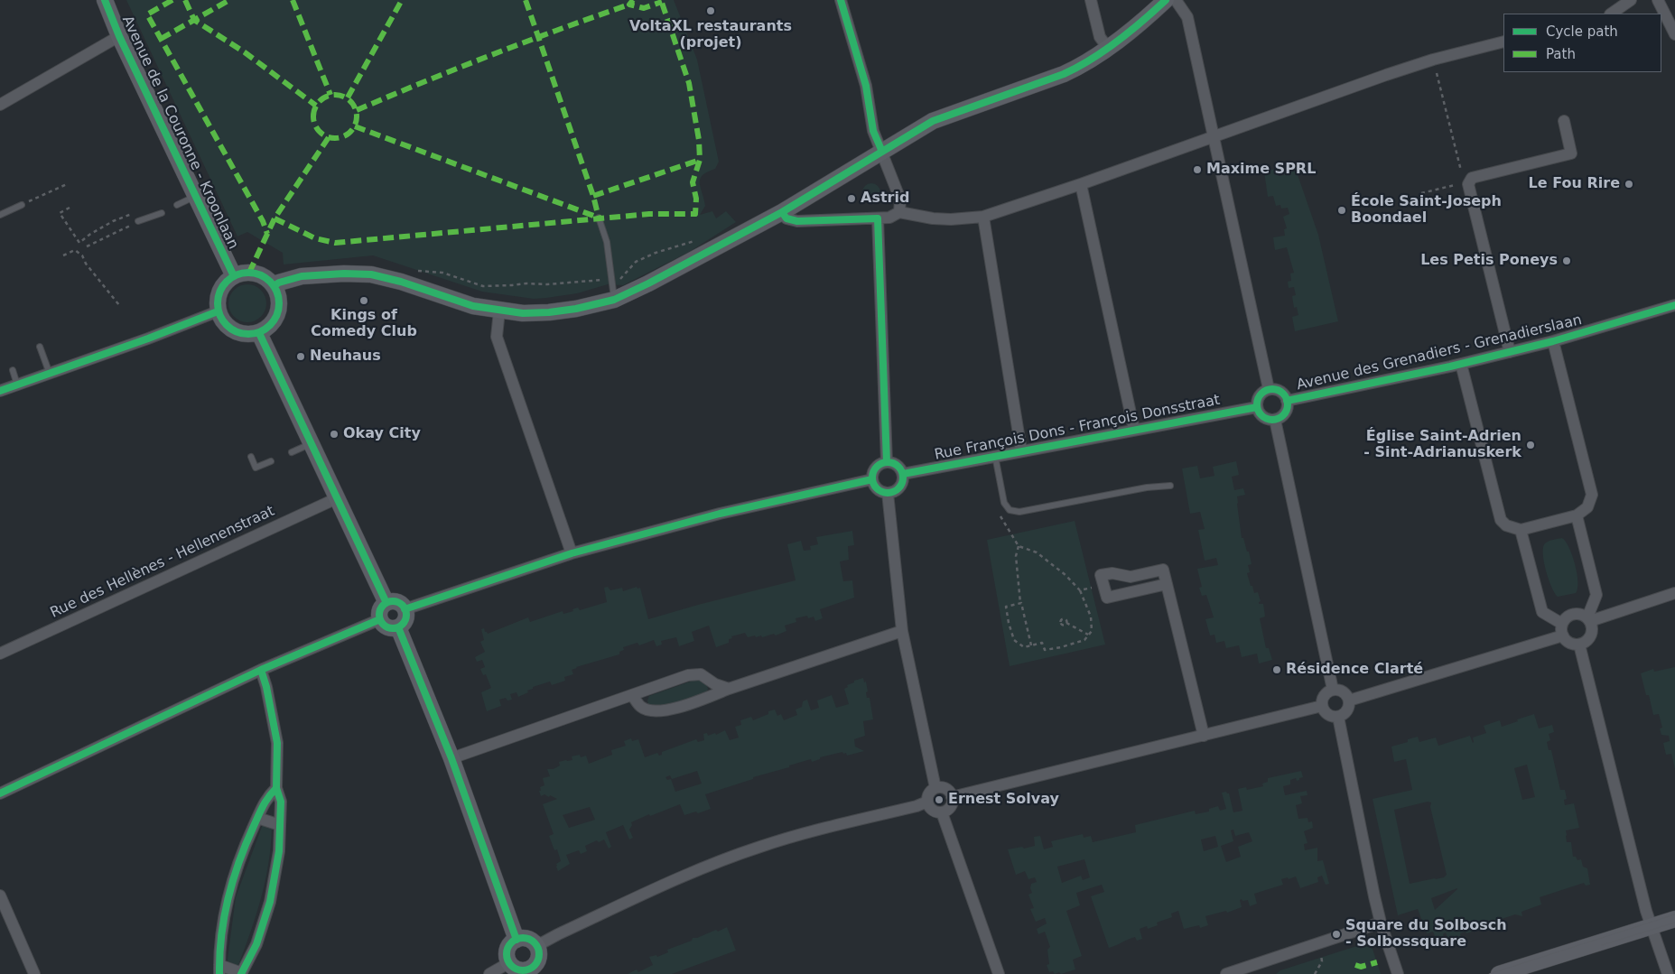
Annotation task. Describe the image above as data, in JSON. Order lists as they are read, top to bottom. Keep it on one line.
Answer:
{"streets":{"street":["Avenue de la Couronne - Kroonlaan","Avenue des Grenadiers - Grenadierslaan","Rue François Dons - François Donsstraat","Rue des Hellènes - Hellenenstraat"]},"crossings":[["Avenue des Grenadiers - Grenadierslaan","Rue François Dons - François Donsstraat"]],"places":["VoltaXL restaurants (projet)","Maxime SPRL","Le Fou Rire","Astrid","École Saint-Joseph Boondael","Les Petis Poneys","Kings of Comedy Club","Neuhaus","Okay City","Église Saint-Adrien - Sint-Adrianuskerk","Résidence Clarté","Ernest Solvay","Square du Solbosch - Solbossquare"],"legend":["Cycle path","Path"]}
